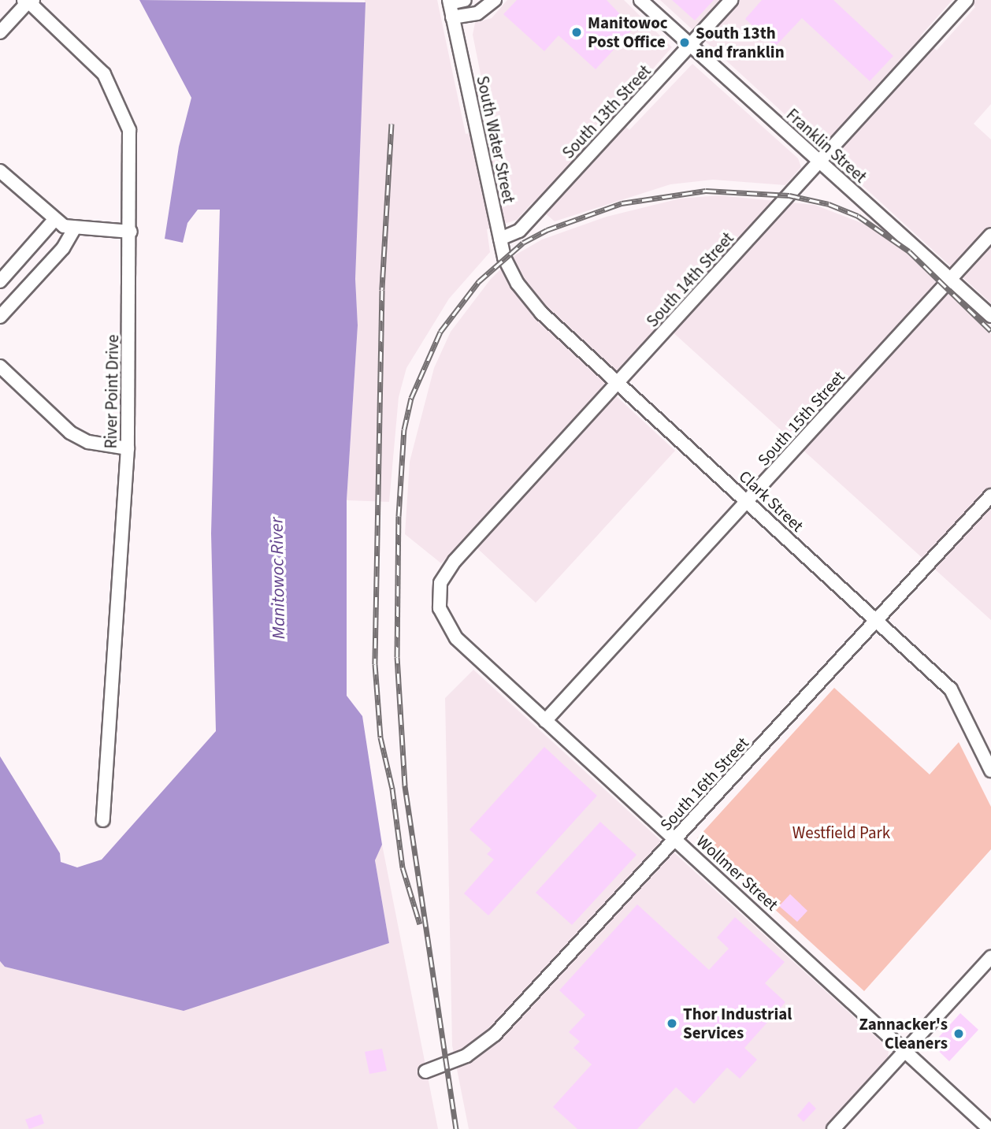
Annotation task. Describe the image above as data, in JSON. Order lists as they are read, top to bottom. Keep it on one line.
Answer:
{"streets":{"street":["South 13th Street","South Water Street","Franklin Street","South 14th Street","River Point Drive","South 15th Street","Clark Street","South 16th Street","Wollmer Street"]},"crossings":[["South 13th Street","South Water Street"],["South 13th Street","Franklin Street"],["South Water Street","Clark Street"],["Franklin Street","South 14th Street"],["Franklin Street","South 15th Street"],["South 14th Street","Clark Street"],["South 14th Street","Wollmer Street"],["South 15th Street","Clark Street"],["South 15th Street","Wollmer Street"],["Clark Street","South 16th Street"],["South 16th Street","Wollmer Street"]],"water":["Manitowoc River"],"parks":["Westfield Park"],"places":["Manitowoc Post Office","South 13th and franklin","Thor Industrial Services","Zannacker's Cleaners"]}
